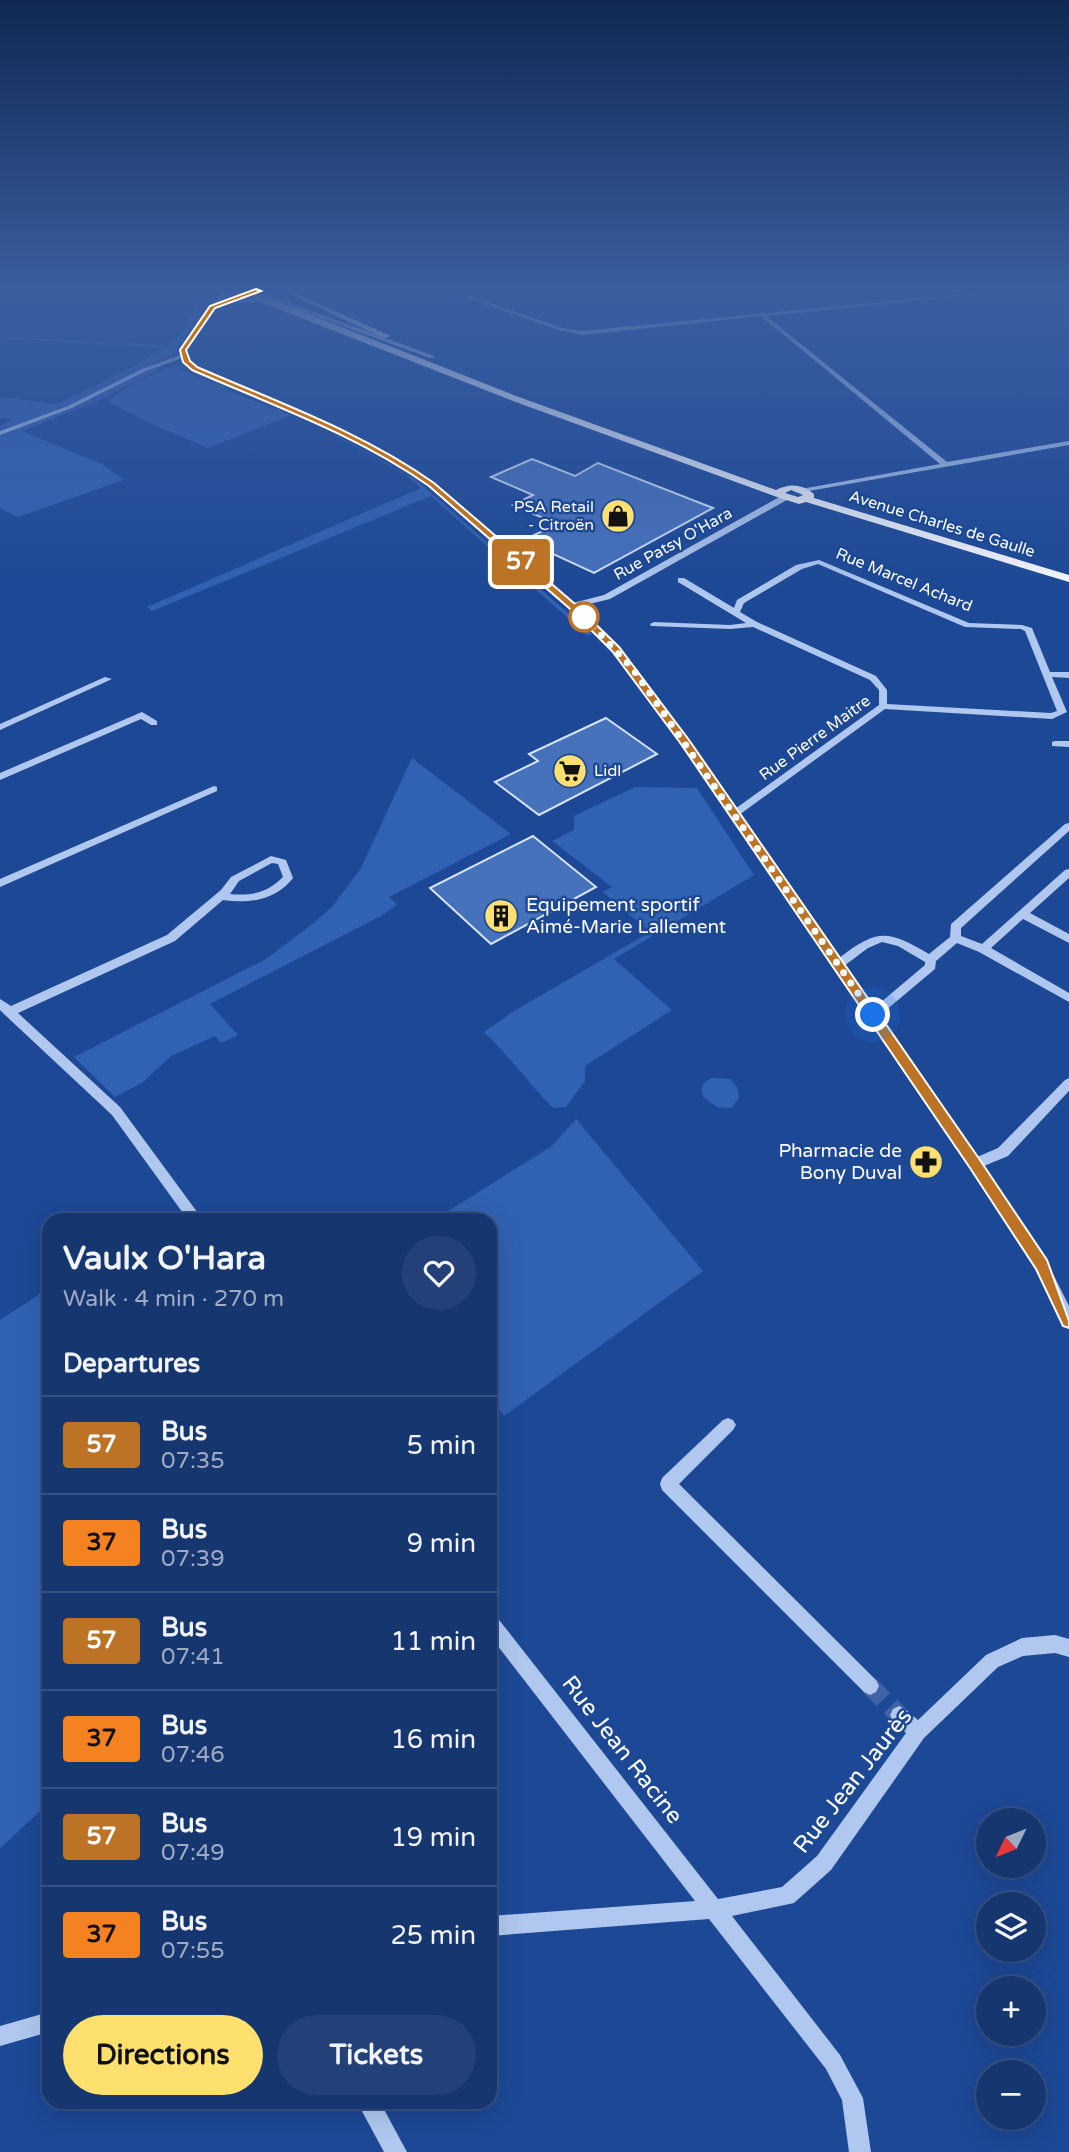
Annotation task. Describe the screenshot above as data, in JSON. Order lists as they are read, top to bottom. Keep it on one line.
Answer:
{"streets":{"main road":["Avenue Charles de Gaulle"],"street":["Rue Patsy O'Hara","Rue Marcel Achard","Rue Pierre Maitre","Rue Jean Racine","Rue Jean Jaurès"]},"crossings":[["Rue Marcel Achard","Rue Pierre Maitre"],["Rue Jean Racine","Rue Jean Jaurès"]],"places":{"shop":["PSA Retail - Citroën"],"supermarket":["Lidl"],"building":["Equipement sportif Aimé-Marie Lallement"],"pharmacy":["Pharmacie de Bony Duval"]},"lines":["bus line 57"],"north":"bottom left","page":{"on_map":"57","heading":[["Vaulx O'Hara","Walk · 4 min · 270 m"],"Departures"],"list":[{"mark":"57","name":"Bus","note":"07:35","value":"5 min"},{"mark":"37","name":"Bus","note":"07:39","value":"9 min"},{"mark":"57","name":"Bus","note":"07:41","value":"11 min"},{"mark":"37","name":"Bus","note":"07:46","value":"16 min"},{"mark":"57","name":"Bus","note":"07:49","value":"19 min"},{"mark":"37","name":"Bus","note":"07:55","value":"25 min"}],"map_buttons":["+","−"],"buttons":["Directions","Tickets"]}}
